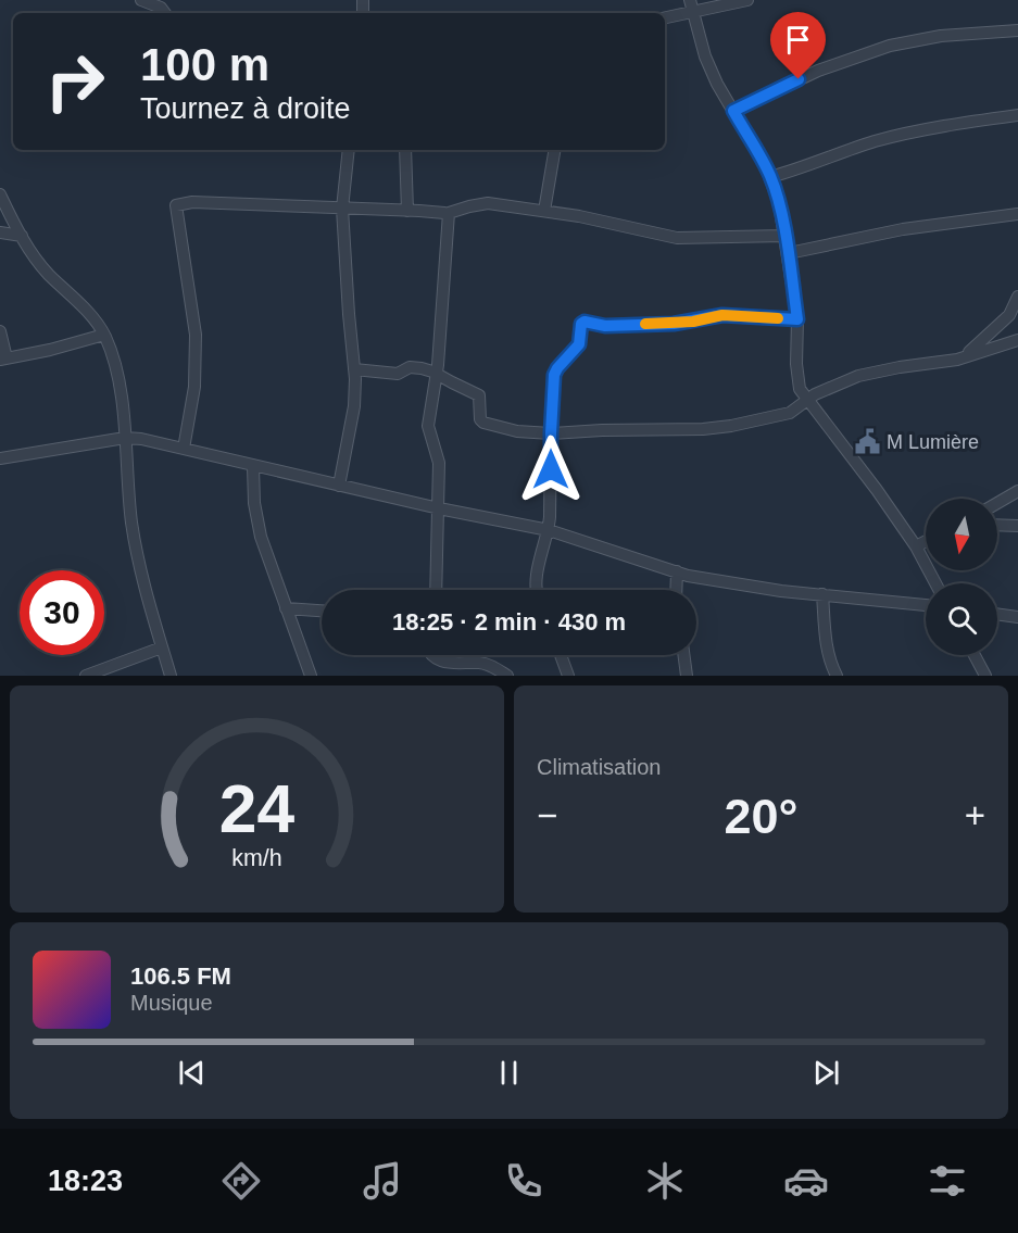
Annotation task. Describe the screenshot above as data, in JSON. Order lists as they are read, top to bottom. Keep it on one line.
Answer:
{"places":{"public building":["M Lumière"]},"north":"bottom","page":{"turn":["100 m","Tournez à droite"],"limit":"30","trip":"18:25 · 2 min · 430 m","tile":"Climatisation","heat":["−","20°","+"],"song":["106.5 FM","Musique"],"tabs":"18:23","gauge":["24","km/h"]}}
